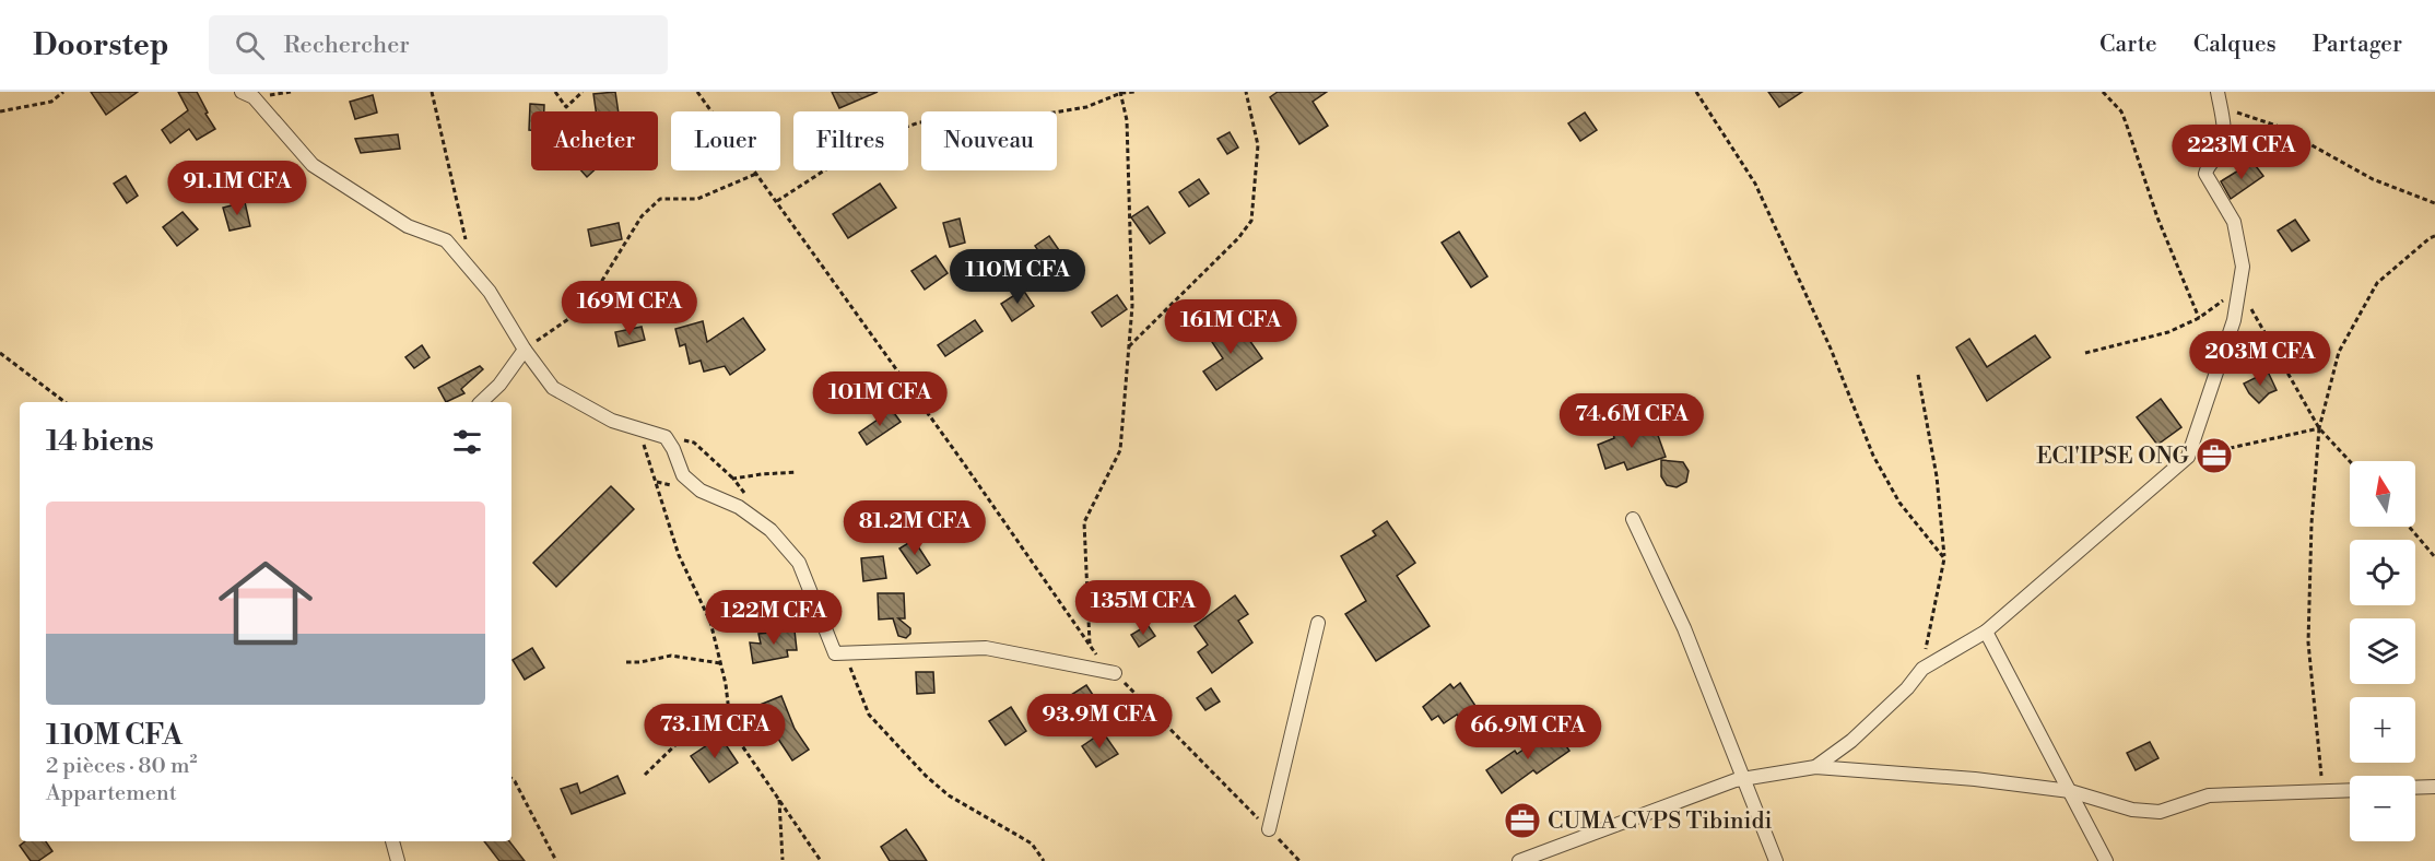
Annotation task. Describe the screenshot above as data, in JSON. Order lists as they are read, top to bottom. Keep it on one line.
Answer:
{"places":{"office":["ECl'IPSE ONG","CUMA CVPS Tibinidi"]},"north":"top","page":{"header":"Doorstep","search":"Rechercher","nav":["Carte","Calques","Partager"],"chip":["Acheter","Louer","Filtres","Nouveau"],"price":["223M CFA","91.1M CFA","110M CFA","169M CFA","161M CFA","203M CFA","101M CFA","74.6M CFA","81.2M CFA","135M CFA","122M CFA","93.9M CFA","73.1M CFA","66.9M CFA"],"heading":"14 biens","map_buttons":["+","−"],"list":[{"name":"110M CFA","note":"2 pièces · 80 m² · Appartement"}]}}
